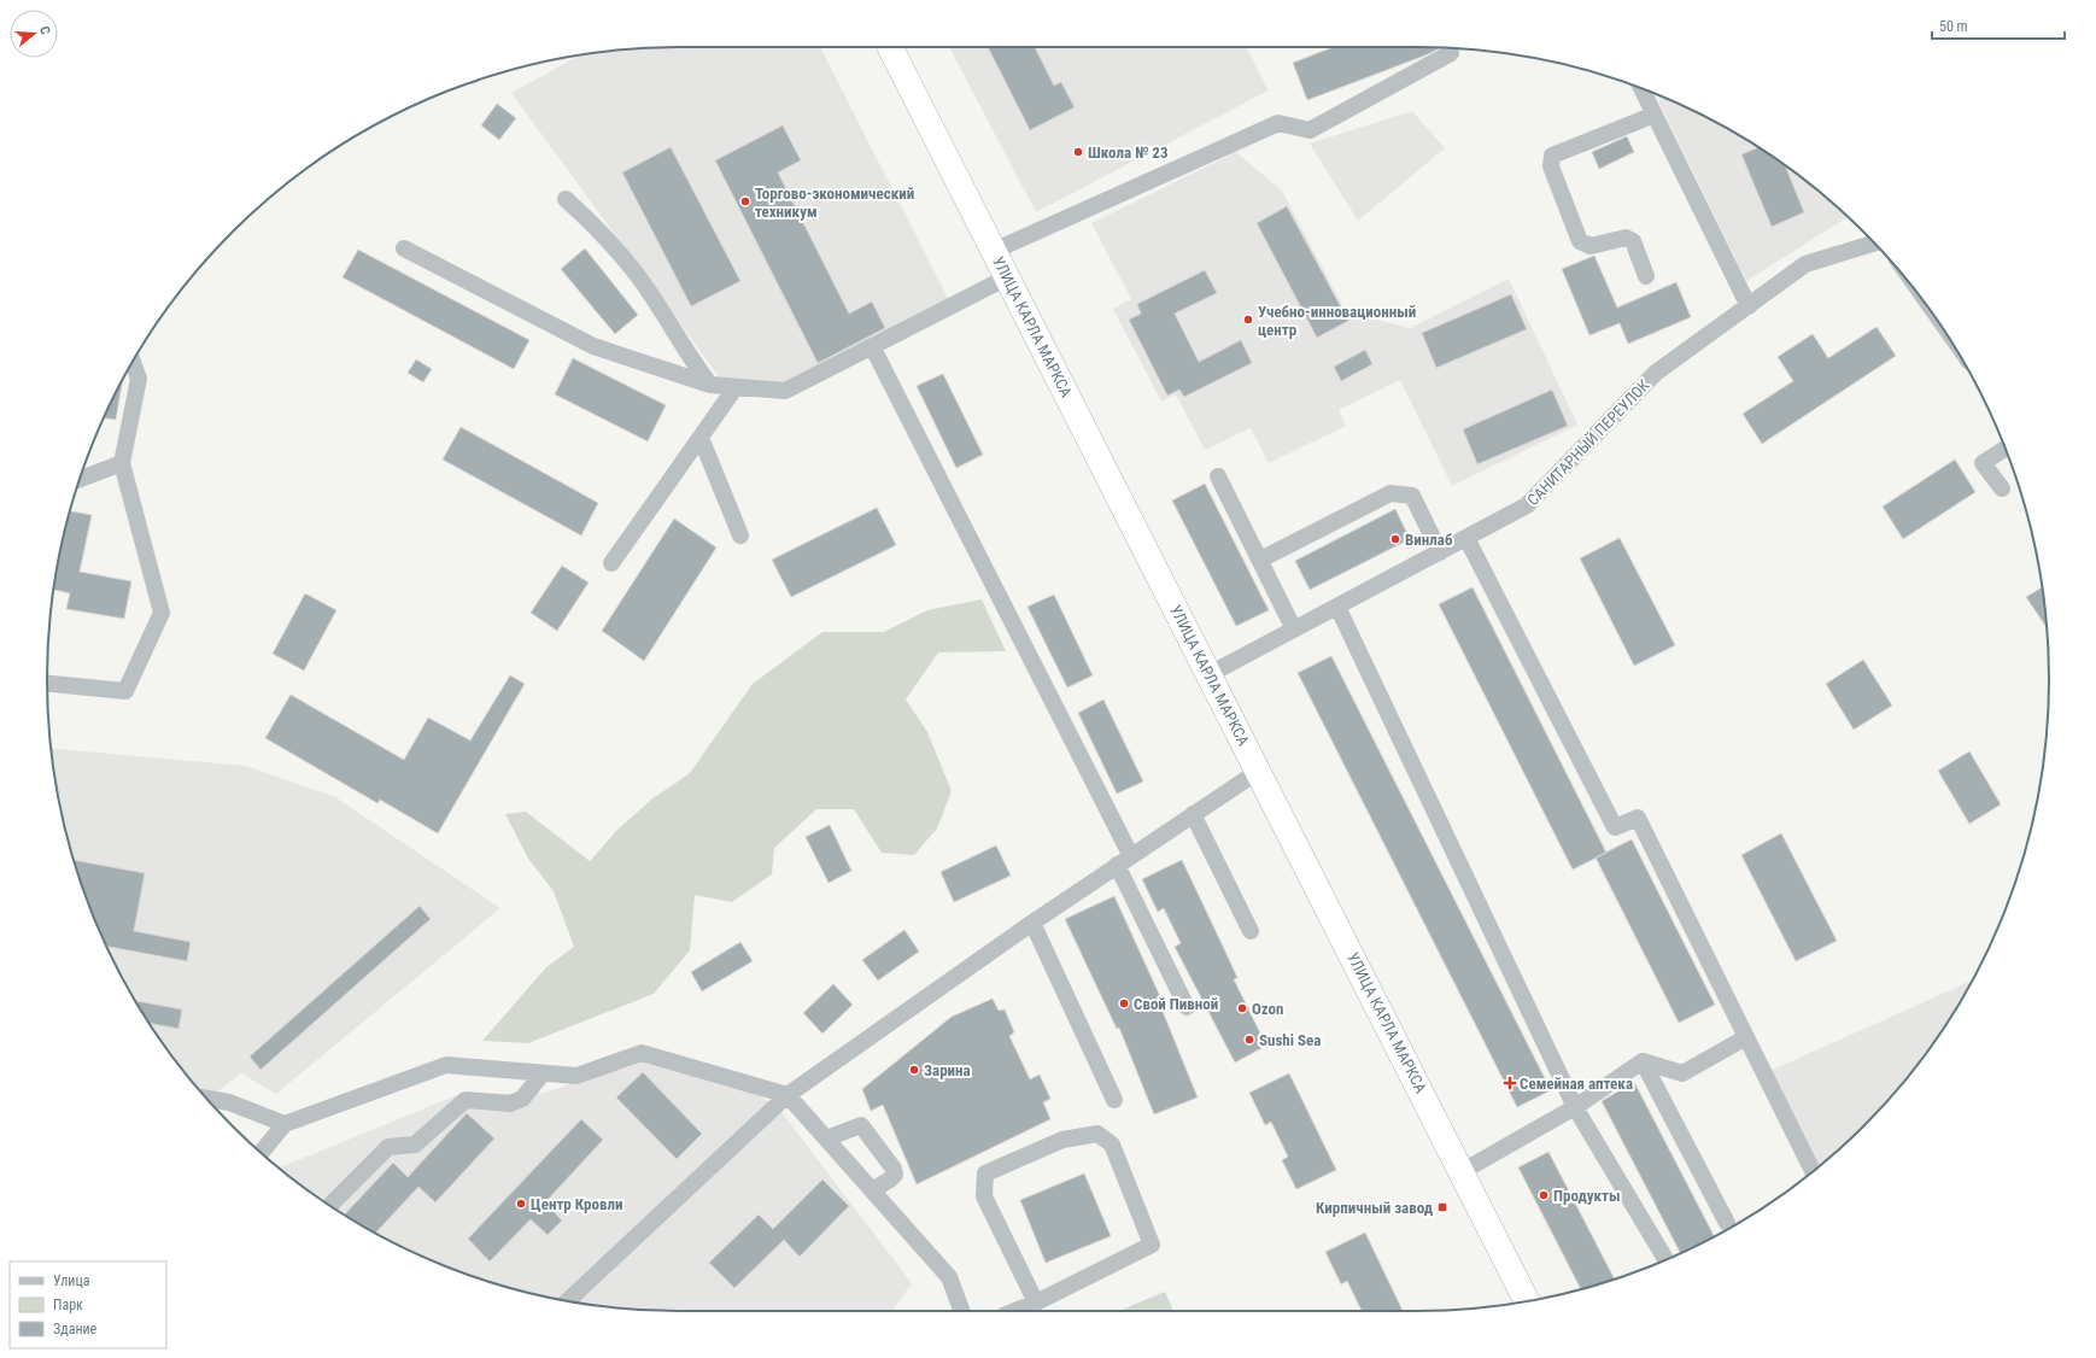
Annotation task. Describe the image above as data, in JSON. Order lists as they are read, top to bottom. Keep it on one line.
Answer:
{"streets":{"highway":["УЛИЦА КАРЛА МАРКСА"],"street":["САНИТАРНЫЙ ПЕРЕУЛОК"]},"crossings":[["УЛИЦА КАРЛА МАРКСА","САНИТАРНЫЙ ПЕРЕУЛОК"]],"places":{"other":["Школа № 23","Торгово-экономический техникум","Учебно-инновационный центр","Винлаб","Свой Пивной","Ozon","Sushi Sea","Зарина","Продукты","Центр Кровли"],"health":["Семейная аптека"],"transit":["Кирпичный завод"]},"legend":["Улица","Парк","Здание"],"scale_bar":"50 m","north":"right"}
